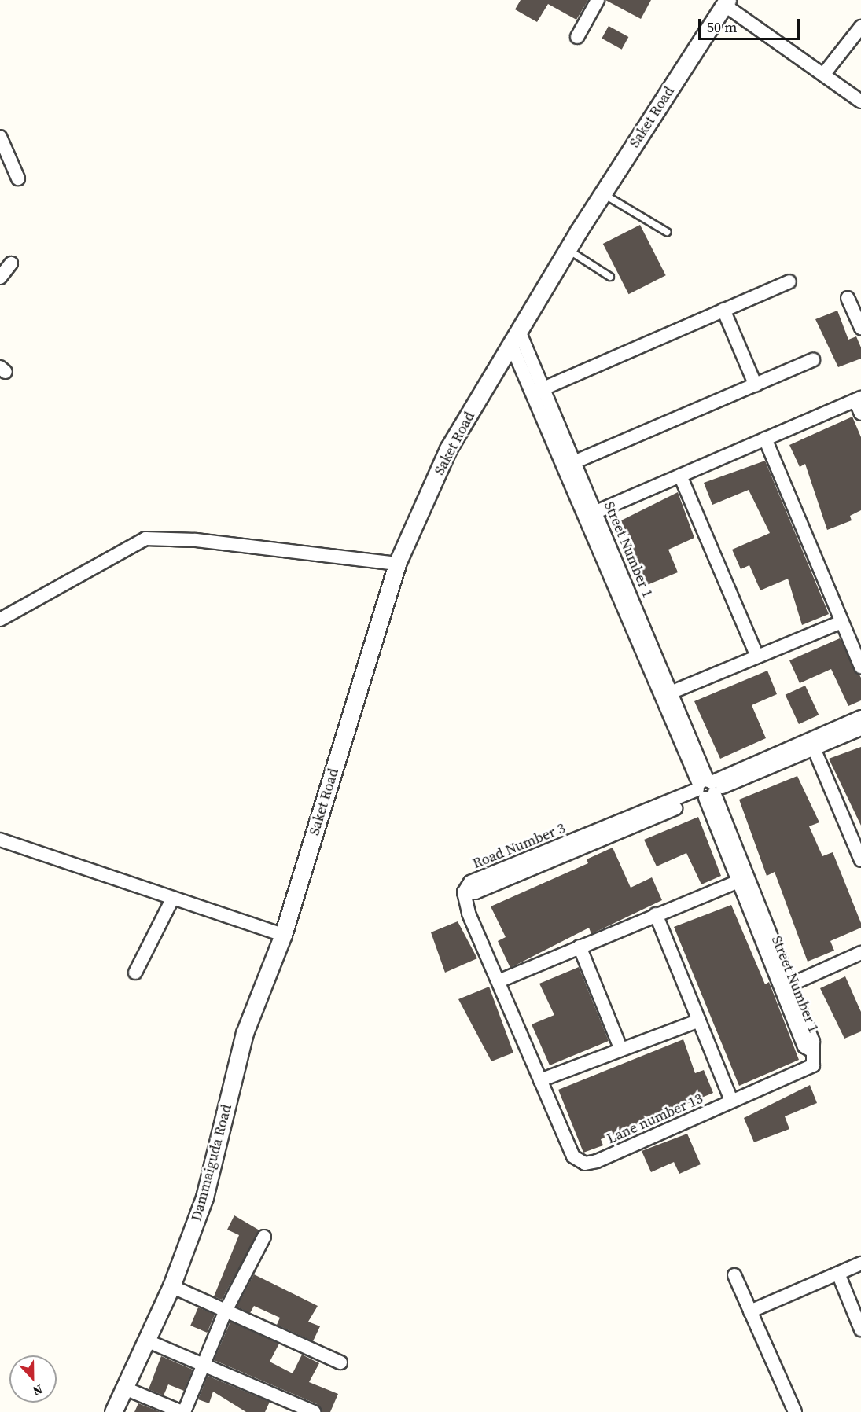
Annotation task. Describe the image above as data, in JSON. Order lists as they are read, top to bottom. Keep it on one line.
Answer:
{"streets":{"street":["Saket Road","Street Number 1","Road Number 3","Lane number 13","Dammaiguda Road"]},"crossings":[["Saket Road","Street Number 1"],["Saket Road","Dammaiguda Road"],["Street Number 1","Road Number 3"],["Street Number 1","Lane number 13"]],"scale_bar":"50 m","north":"bottom"}
